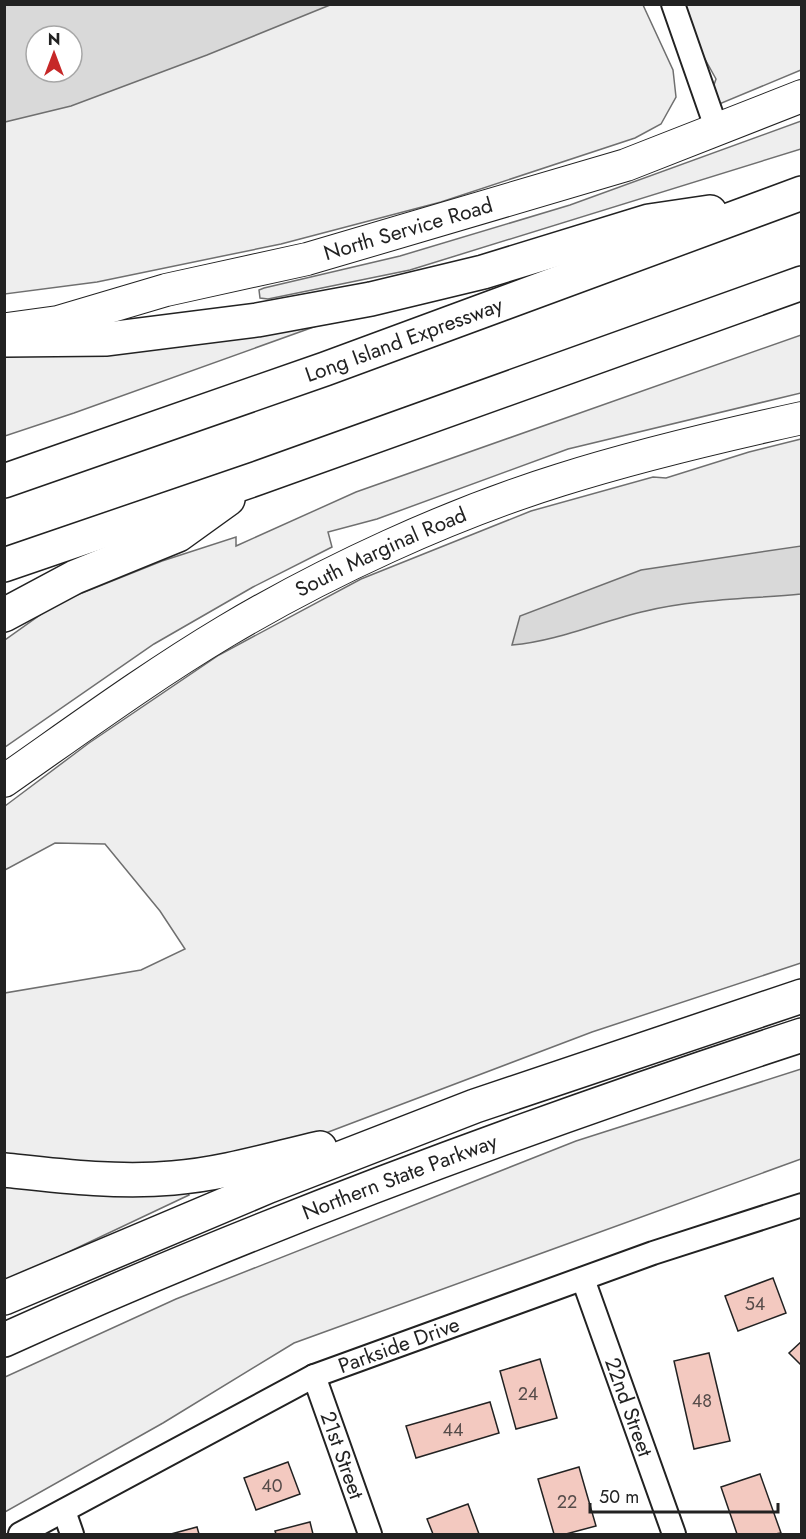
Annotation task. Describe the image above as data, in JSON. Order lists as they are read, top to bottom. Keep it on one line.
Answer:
{"streets":{"highway":["Long Island Expressway","Northern State Parkway"],"main road":["North Service Road","South Marginal Road"],"street":["Parkside Drive","22nd Street","21st Street"]},"crossings":[["Parkside Drive","22nd Street"],["Parkside Drive","21st Street"]],"house_numbers":["54","24","48","44","40","22"],"scale_bar":"50 m","north":"top"}
